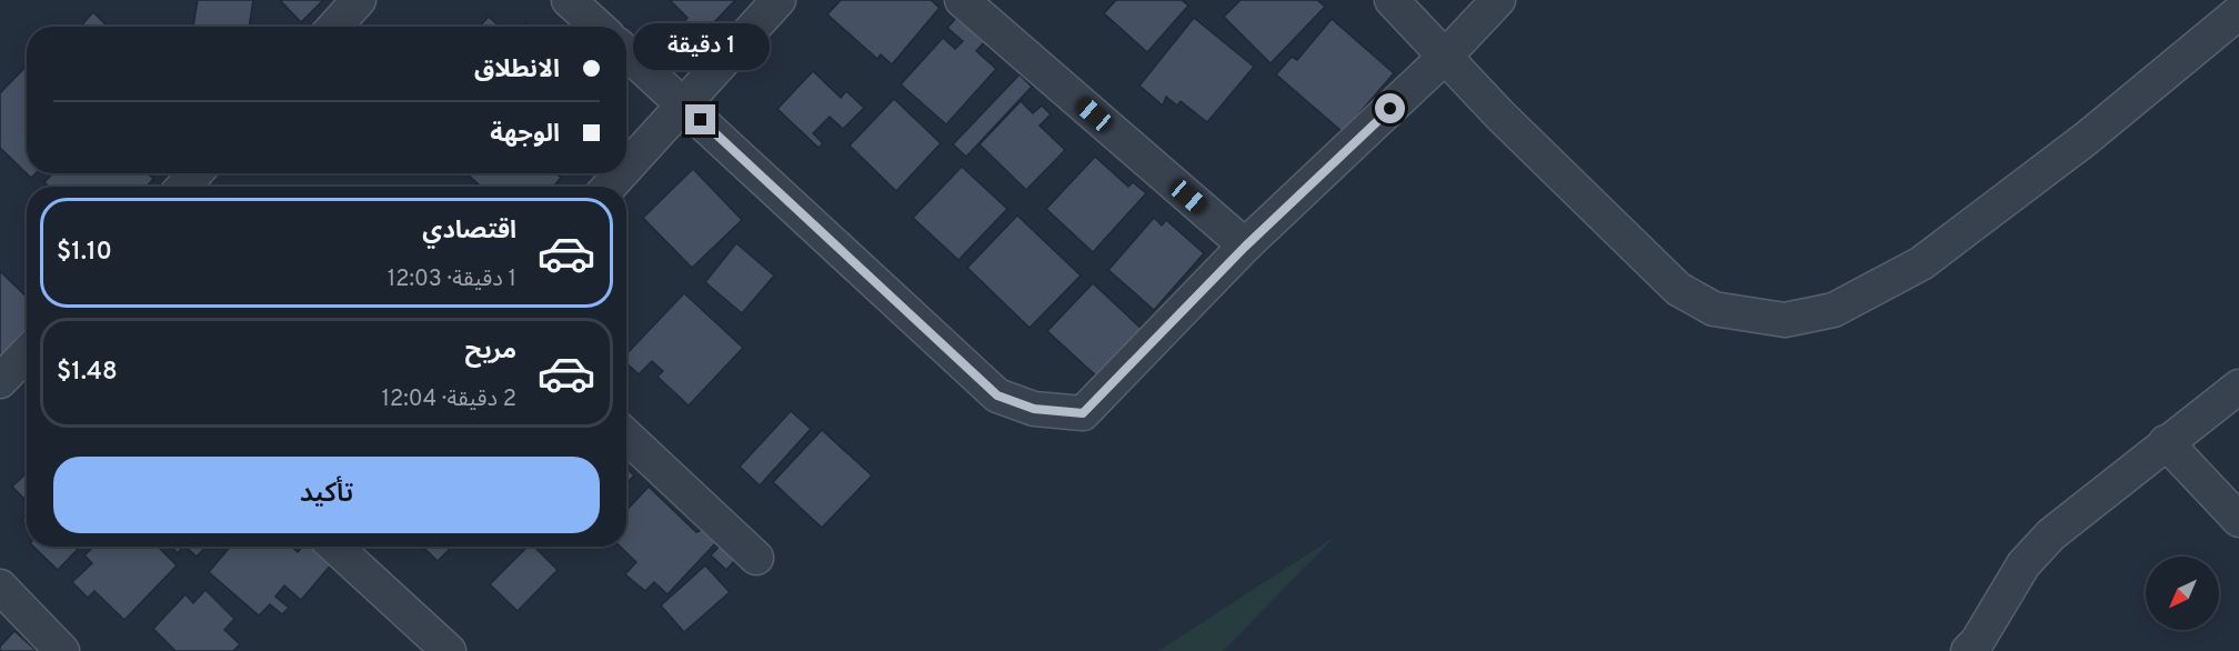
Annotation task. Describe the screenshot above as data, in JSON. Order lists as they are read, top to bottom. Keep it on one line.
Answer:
{"north":"bottom left","page":{"bubble":"1 دقيقة","banner":["الانطلاق","الوجهة"],"list":[{"name":"اقتصادي","note":"1 دقيقة · 12:03","value":"$1.10"},{"name":"مريح","note":"2 دقيقة · 12:04","value":"$1.48"}],"buttons":"تأكيد"}}
